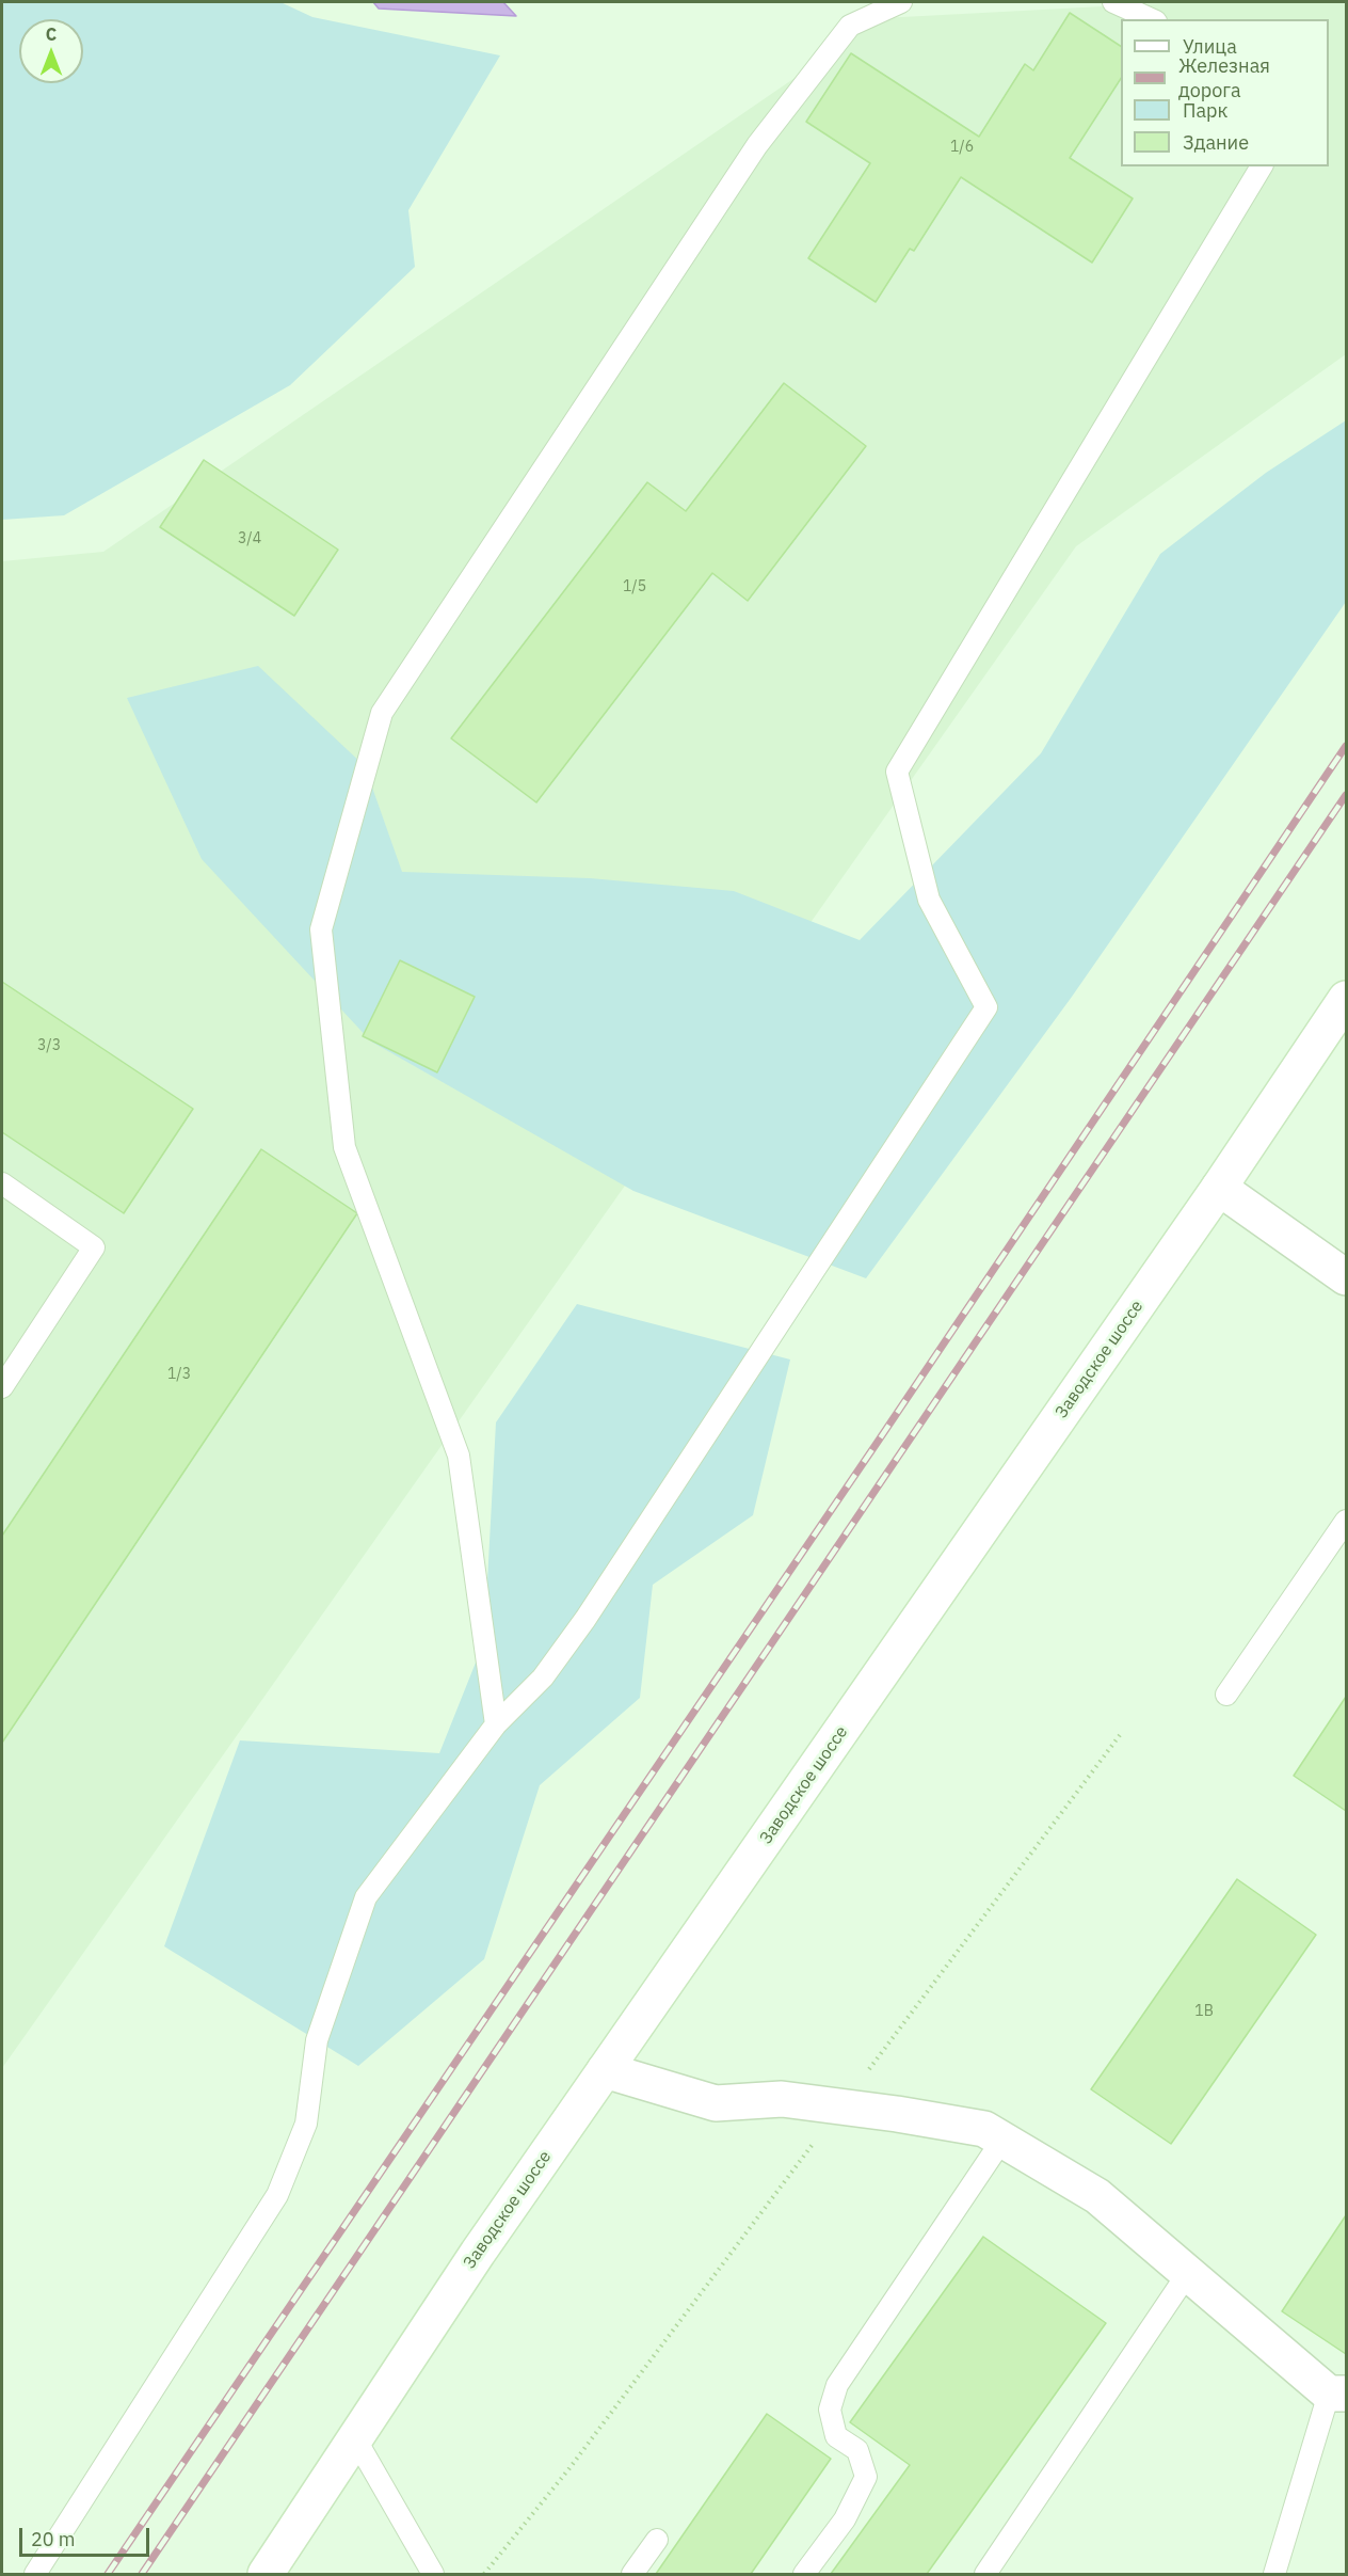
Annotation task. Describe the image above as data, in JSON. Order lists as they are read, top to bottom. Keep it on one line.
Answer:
{"streets":{"main road":["Заводское шоссе"]},"house_numbers":["1/6","3/4","1/5","3/3","1/3","1В"],"legend":["Улица","Железная дорога","Парк","Здание"],"scale_bar":"20 m","north":"top"}
